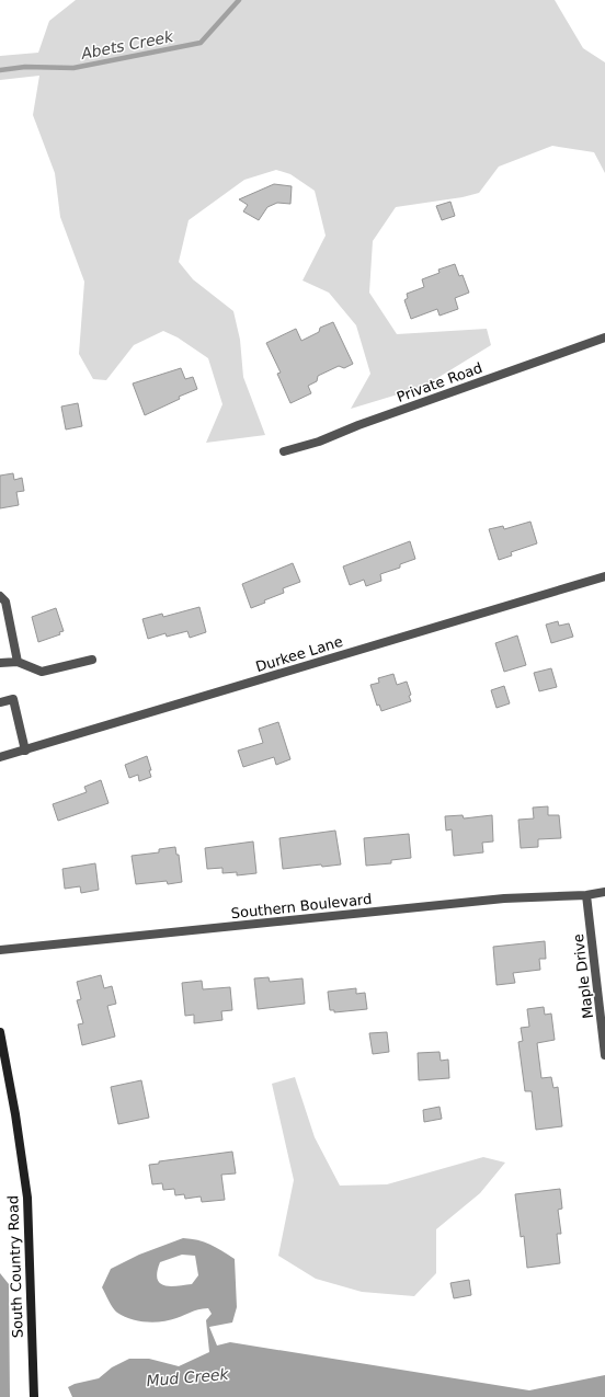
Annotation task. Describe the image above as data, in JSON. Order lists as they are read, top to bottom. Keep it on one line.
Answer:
{"streets":{"main road":["South Country Road"],"street":["Private Road","Durkee Lane","Southern Boulevard","Maple Drive"]},"crossings":[["Southern Boulevard","Maple Drive"]],"water":["Abets Creek","Mud Creek"]}
